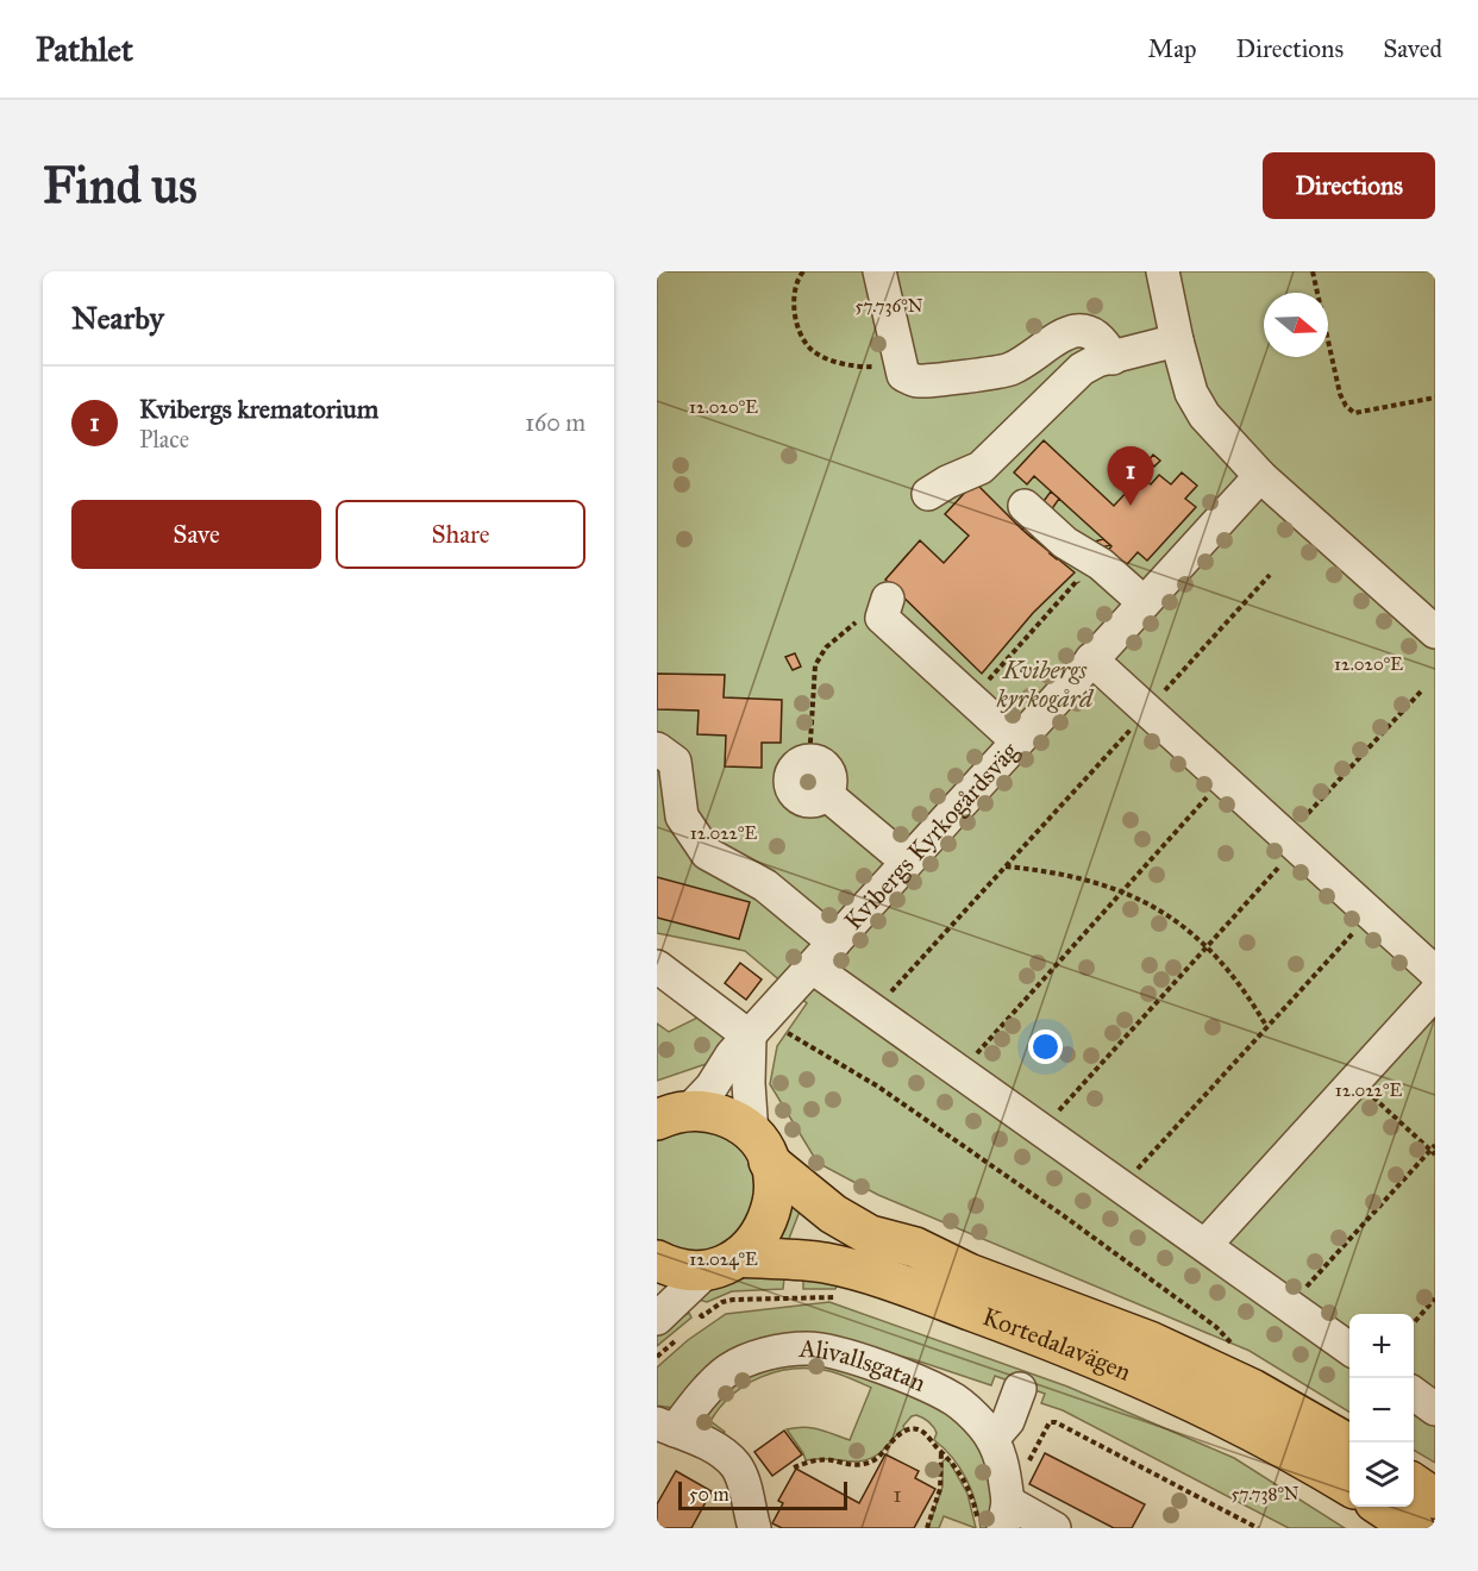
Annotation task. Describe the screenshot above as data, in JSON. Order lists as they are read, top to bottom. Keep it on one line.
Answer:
{"streets":{"main road":["Kortedalavägen"],"street":["Kvibergs Kyrkogårdsväg","Alivallsgatan"]},"crossings":[["Kvibergs Kyrkogårdsväg","Kortedalavägen"]],"parks":["Kvibergs kyrkogård"],"house_numbers":["1"],"scale_bar":"50 m","north":"right","page":{"header":"Pathlet","nav":["Map","Directions","Saved"],"buttons":["Directions",["Save","Share"]],"title":"Find us","heading":"Nearby","list":[{"mark":"1","name":"Kvibergs krematorium","note":"Place","value":"160 m"}],"pins":"1","map_buttons":["+","−"],"scale":"50 m"},"coordinates":["57.736°N","12.020°E","12.022°E","12.024°E","57.738°N"]}
